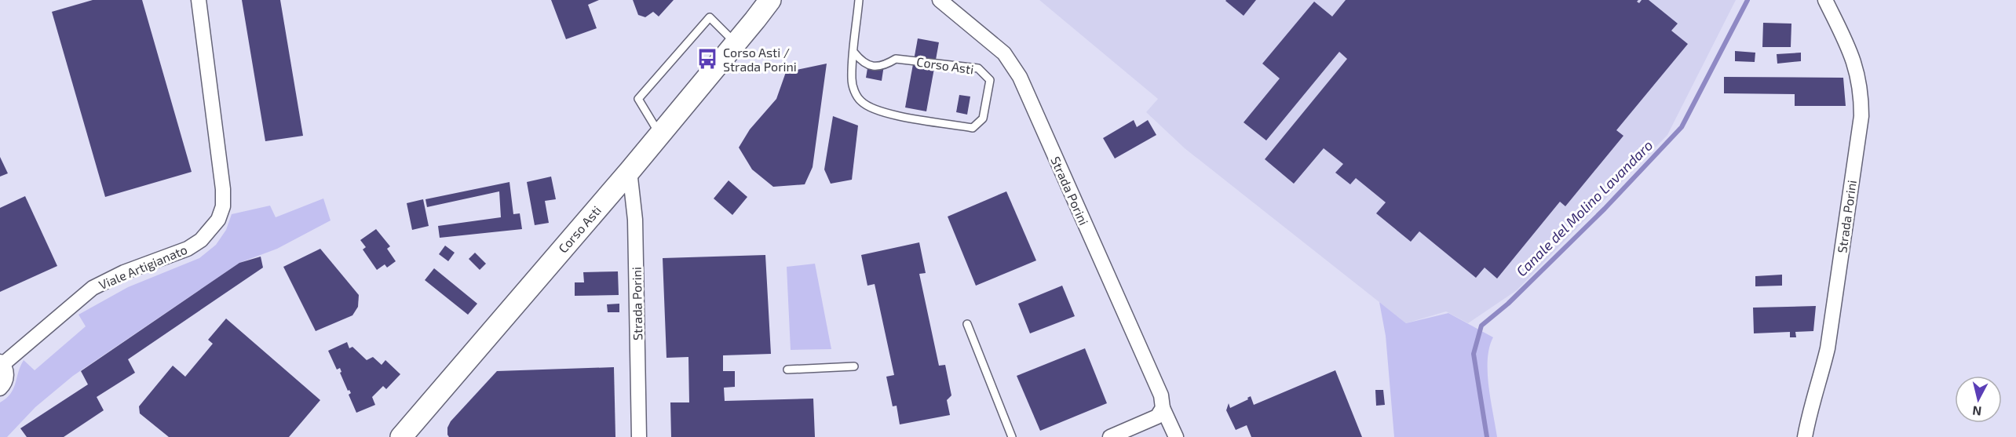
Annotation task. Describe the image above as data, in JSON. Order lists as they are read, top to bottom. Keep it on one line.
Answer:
{"streets":{"main road":["Corso Asti"],"street":["Strada Porini","Viale Artigianato"]},"crossings":[["Corso Asti","Strada Porini"]],"water":["Canale del Molino Lavandaro"],"places":{"bus stop":["Corso Asti / Strada Porini"]},"north":"bottom"}
